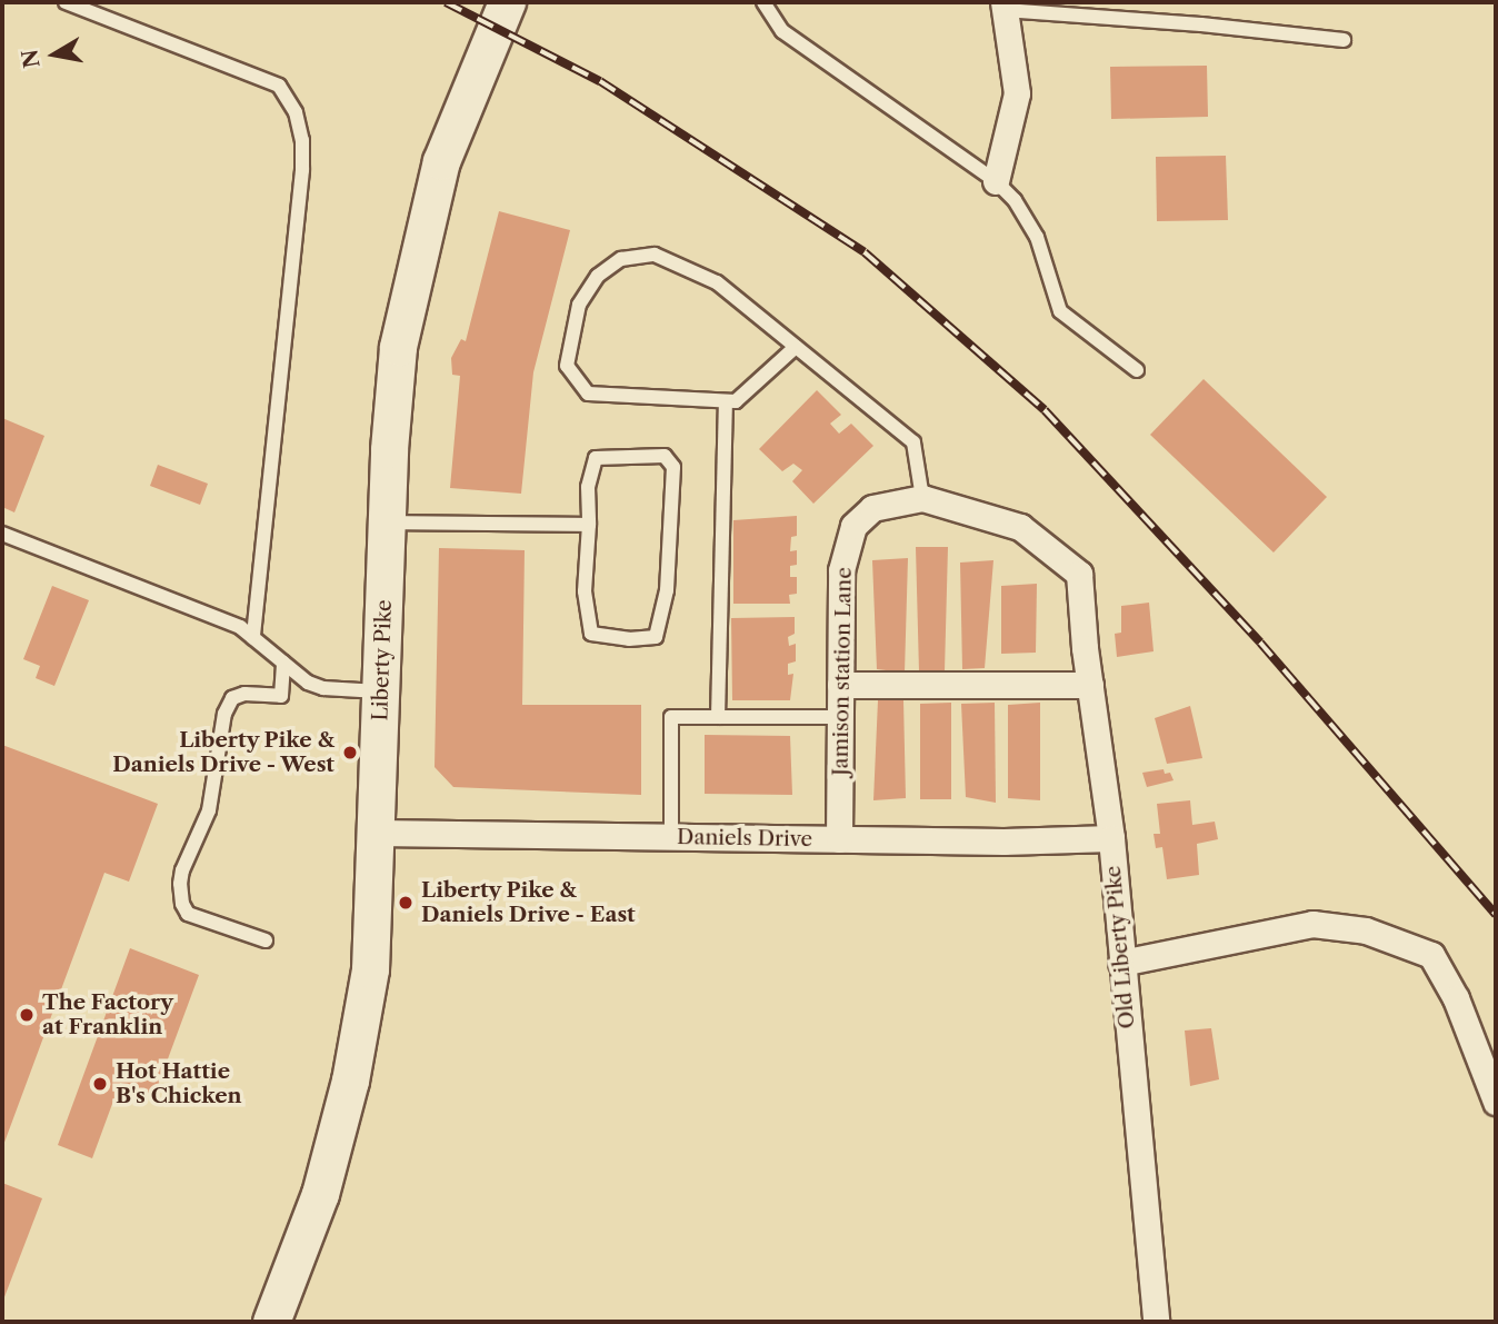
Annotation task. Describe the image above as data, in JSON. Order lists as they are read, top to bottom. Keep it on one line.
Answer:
{"streets":{"street":["Liberty Pike","Jamison station Lane","Daniels Drive","Old Liberty Pike"]},"crossings":[["Liberty Pike","Daniels Drive"],["Jamison station Lane","Daniels Drive"],["Jamison station Lane","Old Liberty Pike"],["Daniels Drive","Old Liberty Pike"]],"places":["Liberty Pike & Daniels Drive - West","Liberty Pike & Daniels Drive - East","The Factory at Franklin","Hot Hattie B's Chicken"],"north":"left"}
